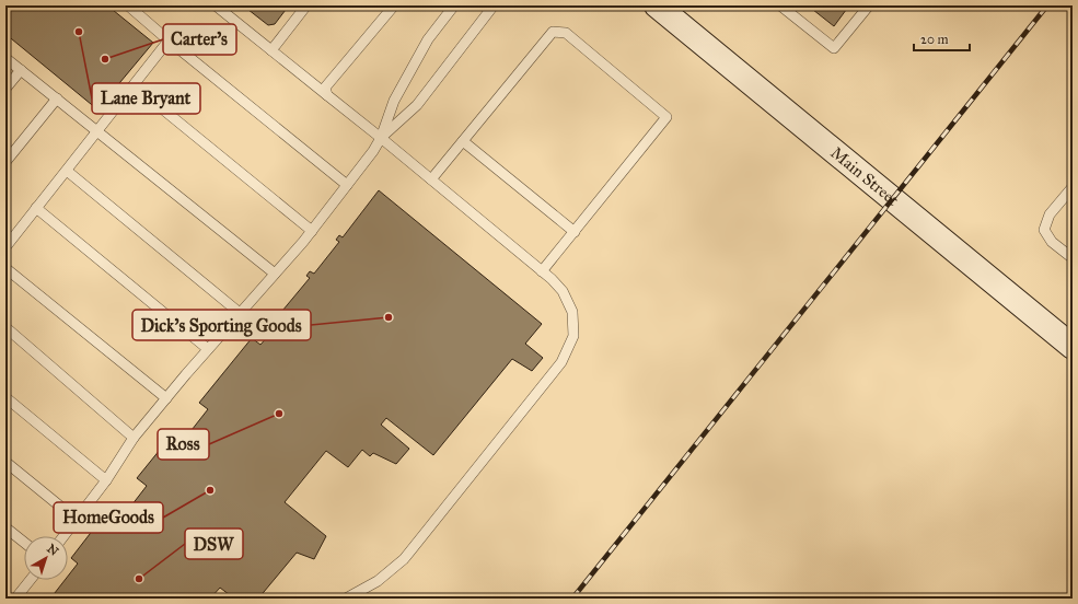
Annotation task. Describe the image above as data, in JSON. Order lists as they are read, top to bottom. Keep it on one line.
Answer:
{"streets":{"street":["Main Street"]},"places":["Lane Bryant","Carter's","Dick's Sporting Goods","Ross","HomeGoods","DSW"],"scale_bar":"20 m","north":"top right"}
